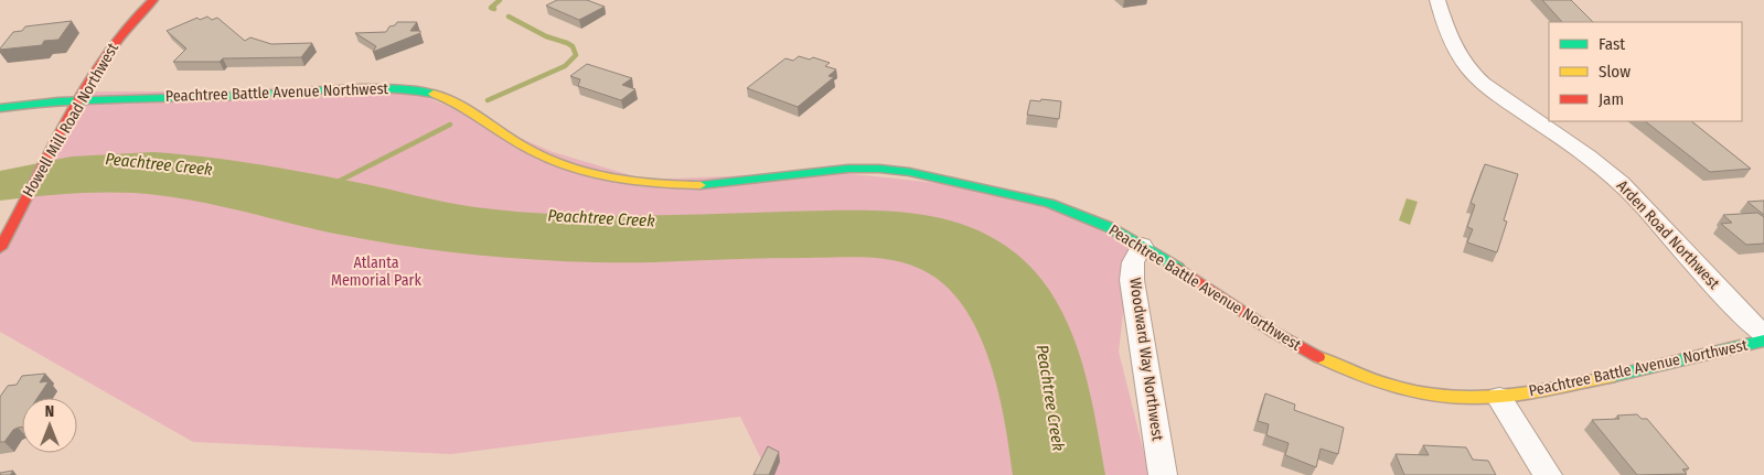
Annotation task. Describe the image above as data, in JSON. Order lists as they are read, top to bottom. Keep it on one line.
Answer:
{"streets":{"street":["Peachtree Battle Avenue Northwest","Howell Mill Road Northwest","Arden Road Northwest","Woodward Way Northwest"]},"crossings":[["Peachtree Battle Avenue Northwest","Howell Mill Road Northwest"],["Peachtree Battle Avenue Northwest","Woodward Way Northwest"]],"water":["Peachtree Creek"],"parks":["Atlanta Memorial Park"],"legend":["Fast","Slow","Jam"],"north":"top"}
